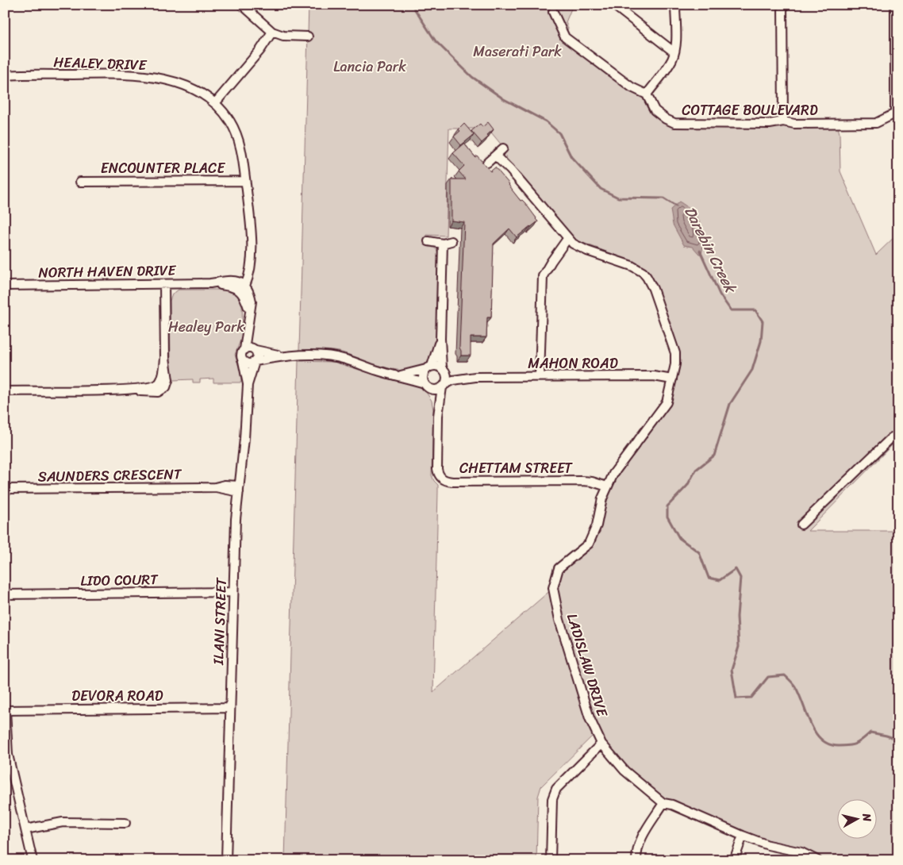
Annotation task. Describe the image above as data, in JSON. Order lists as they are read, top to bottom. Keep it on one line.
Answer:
{"streets":{"street":["HEALEY DRIVE","COTTAGE BOULEVARD","ENCOUNTER PLACE","NORTH HAVEN DRIVE","MAHON ROAD","CHETTAM STREET","SAUNDERS CRESCENT","LIDO COURT","ILANI STREET","LADISLAW DRIVE","DEVORA ROAD"]},"crossings":[["HEALEY DRIVE","ENCOUNTER PLACE"],["HEALEY DRIVE","NORTH HAVEN DRIVE"],["MAHON ROAD","CHETTAM STREET"],["MAHON ROAD","LADISLAW DRIVE"],["CHETTAM STREET","LADISLAW DRIVE"],["SAUNDERS CRESCENT","ILANI STREET"],["LIDO COURT","ILANI STREET"],["ILANI STREET","DEVORA ROAD"]],"water":["Darebin Creek"],"parks":["Maserati Park","Lancia Park","Healey Park"],"north":"right"}
